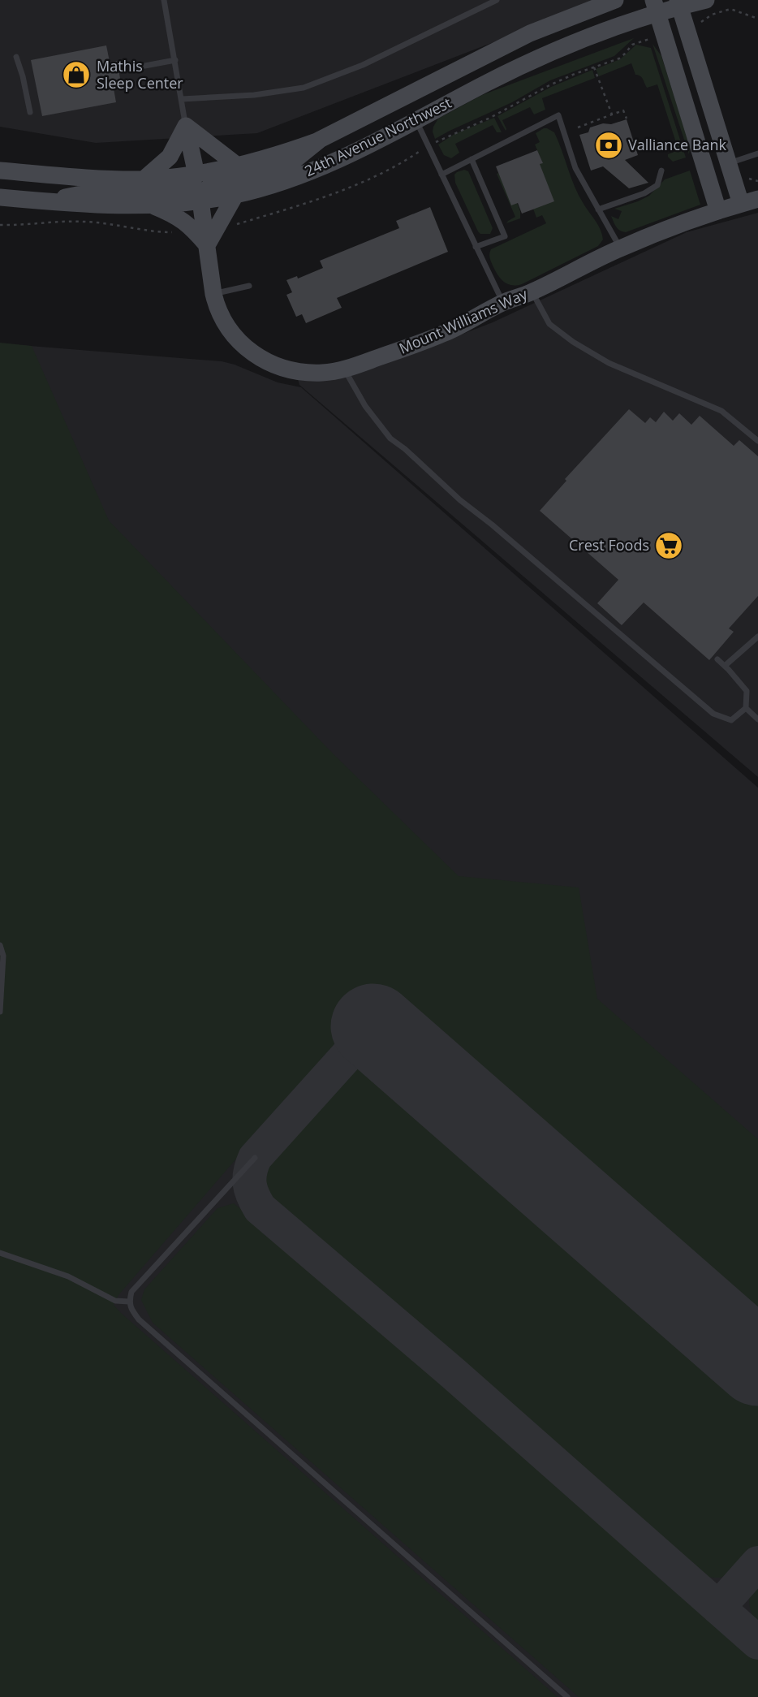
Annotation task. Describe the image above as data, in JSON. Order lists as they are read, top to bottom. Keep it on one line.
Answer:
{"streets":{"main road":["24th Avenue Northwest","Mount Williams Way"]},"crossings":[["24th Avenue Northwest","Mount Williams Way"]],"places":{"shop":["Mathis Sleep Center"],"bank":["Valliance Bank"],"supermarket":["Crest Foods"]}}
